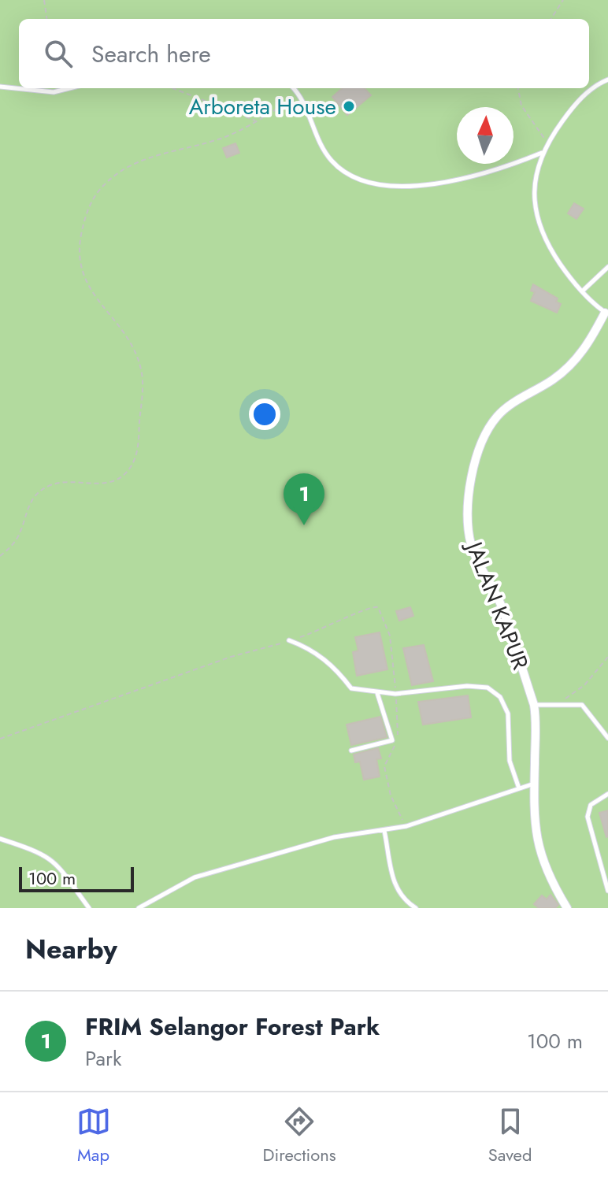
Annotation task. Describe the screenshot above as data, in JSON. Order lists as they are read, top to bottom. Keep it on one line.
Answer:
{"streets":{"street":["JALAN KAPUR"]},"places":["Arboreta House"],"scale_bar":"100 m","north":"top","page":{"search":"Search here","pins":"1","scale":"100 m","heading":"Nearby","list":[{"mark":"1","name":"FRIM Selangor Forest Park","note":"Park","value":"100 m"}],"nav":["Map","Directions","Saved"]}}
